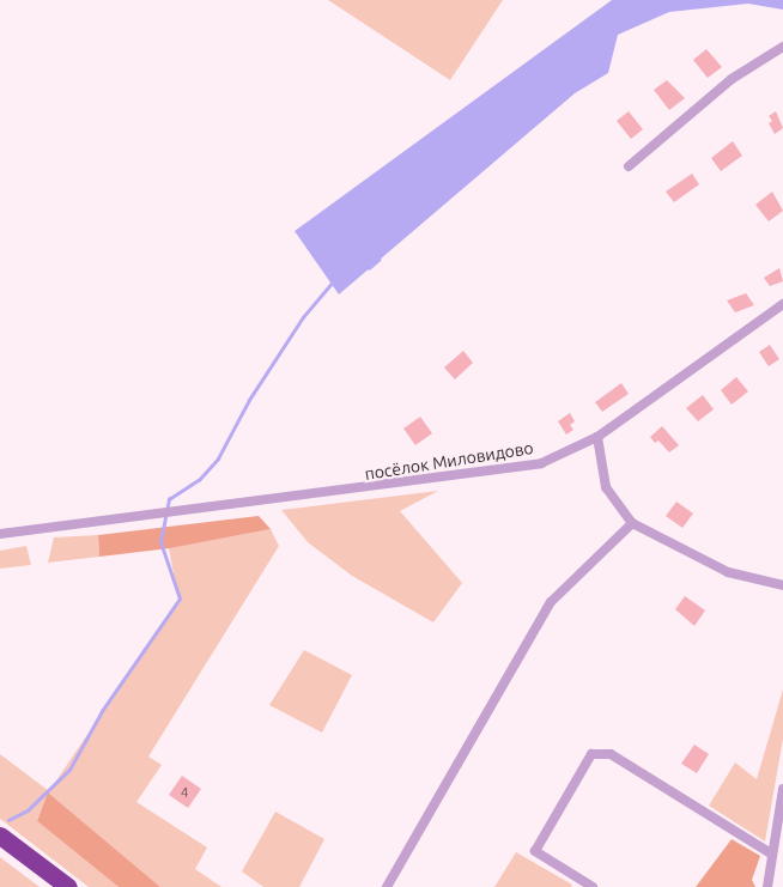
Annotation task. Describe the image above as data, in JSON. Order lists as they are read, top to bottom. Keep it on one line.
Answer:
{"streets":{"street":["посёлок Миловидово"]},"house_numbers":["4"]}
